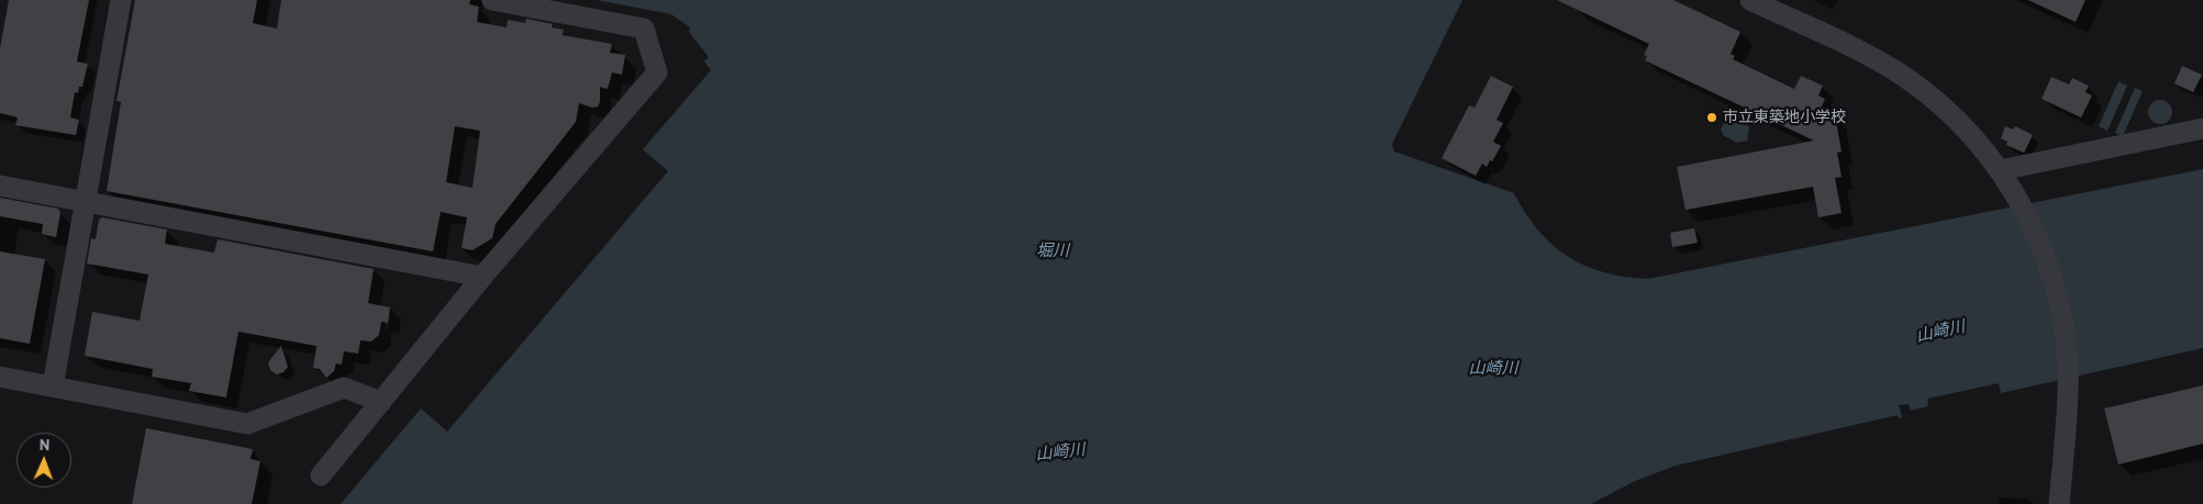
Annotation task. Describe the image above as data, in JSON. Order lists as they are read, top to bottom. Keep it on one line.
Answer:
{"water":["堀川","山崎川"],"places":["市立東築地小学校"],"north":"top"}
